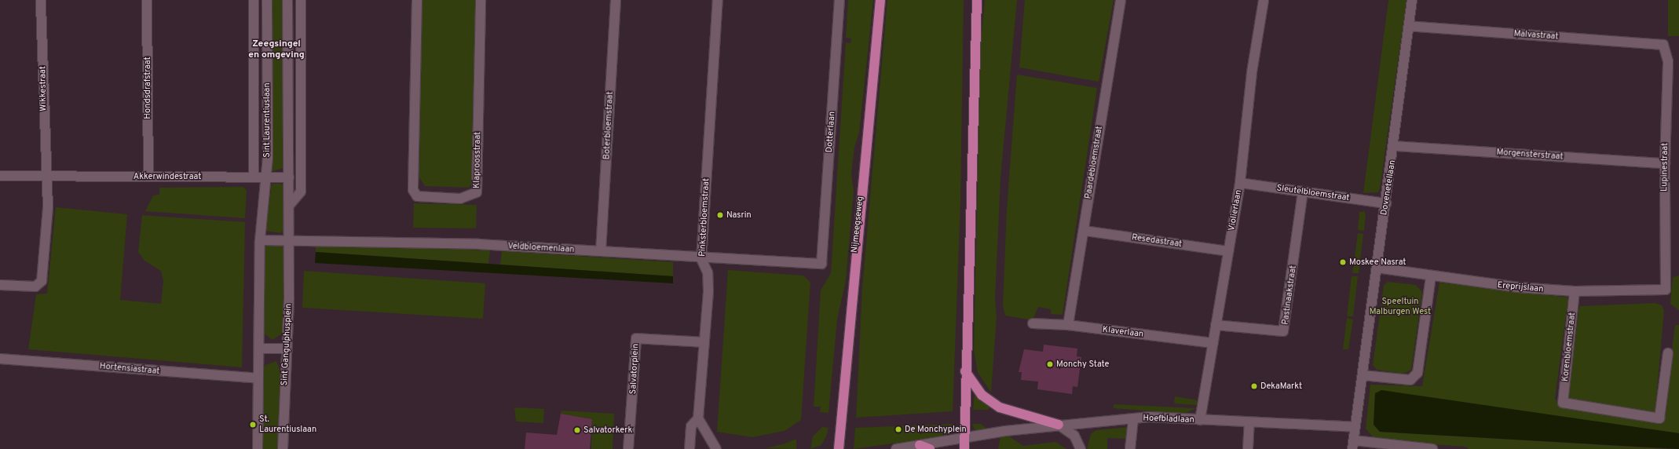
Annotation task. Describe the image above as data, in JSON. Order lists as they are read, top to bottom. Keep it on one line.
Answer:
{"streets":{"main road":["Nijmeegseweg"],"street":["Malvastraat","Hondsdrafstraat","Wikkestraat","Sint Laurentiuslaan","Boterbloemstraat","Dotterlaan","Morgensterstraat","Klaproosstraat","Paardebloemstraat","Lupinestraat","Akkerwindestraat","Dovenetellaan","Sleutelbloemstraat","Violierlaan","Pinksterbloemstraat","Resedastraat","Veldbloemenlaan","Ereprijslaan","Pastinaakstraat","Klaverlaan","Sint Gangulphusplein","Korenbloemstraat","Hortensiastraat","Salvatorplein","Hoefbladlaan"]},"crossings":[["Malvastraat","Lupinestraat"],["Malvastraat","Dovenetellaan"],["Hondsdrafstraat","Akkerwindestraat"],["Wikkestraat","Akkerwindestraat"],["Sint Laurentiuslaan","Akkerwindestraat"],["Sint Laurentiuslaan","Veldbloemenlaan"],["Boterbloemstraat","Veldbloemenlaan"],["Dotterlaan","Veldbloemenlaan"],["Morgensterstraat","Lupinestraat"],["Morgensterstraat","Dovenetellaan"],["Paardebloemstraat","Resedastraat"],["Paardebloemstraat","Klaverlaan"],["Lupinestraat","Ereprijslaan"],["Dovenetellaan","Sleutelbloemstraat"],["Dovenetellaan","Ereprijslaan"],["Dovenetellaan","Hoefbladlaan"],["Sleutelbloemstraat","Violierlaan"],["Sleutelbloemstraat","Pastinaakstraat"],["Violierlaan","Resedastraat"],["Violierlaan","Pastinaakstraat"],["Violierlaan","Klaverlaan"],["Violierlaan","Hoefbladlaan"],["Pinksterbloemstraat","Veldbloemenlaan"],["Pinksterbloemstraat","Salvatorplein"],["Veldbloemenlaan","Sint Gangulphusplein"],["Ereprijslaan","Korenbloemstraat"]],"districts":["Zeegsingel en omgeving"],"parks":["Speeltuin Malburgen West"],"places":["Nasrin","Moskee Nasrat","Monchy State","DekaMarkt","St. Laurentiuslaan","De Monchyplein","Salvatorkerk"]}
